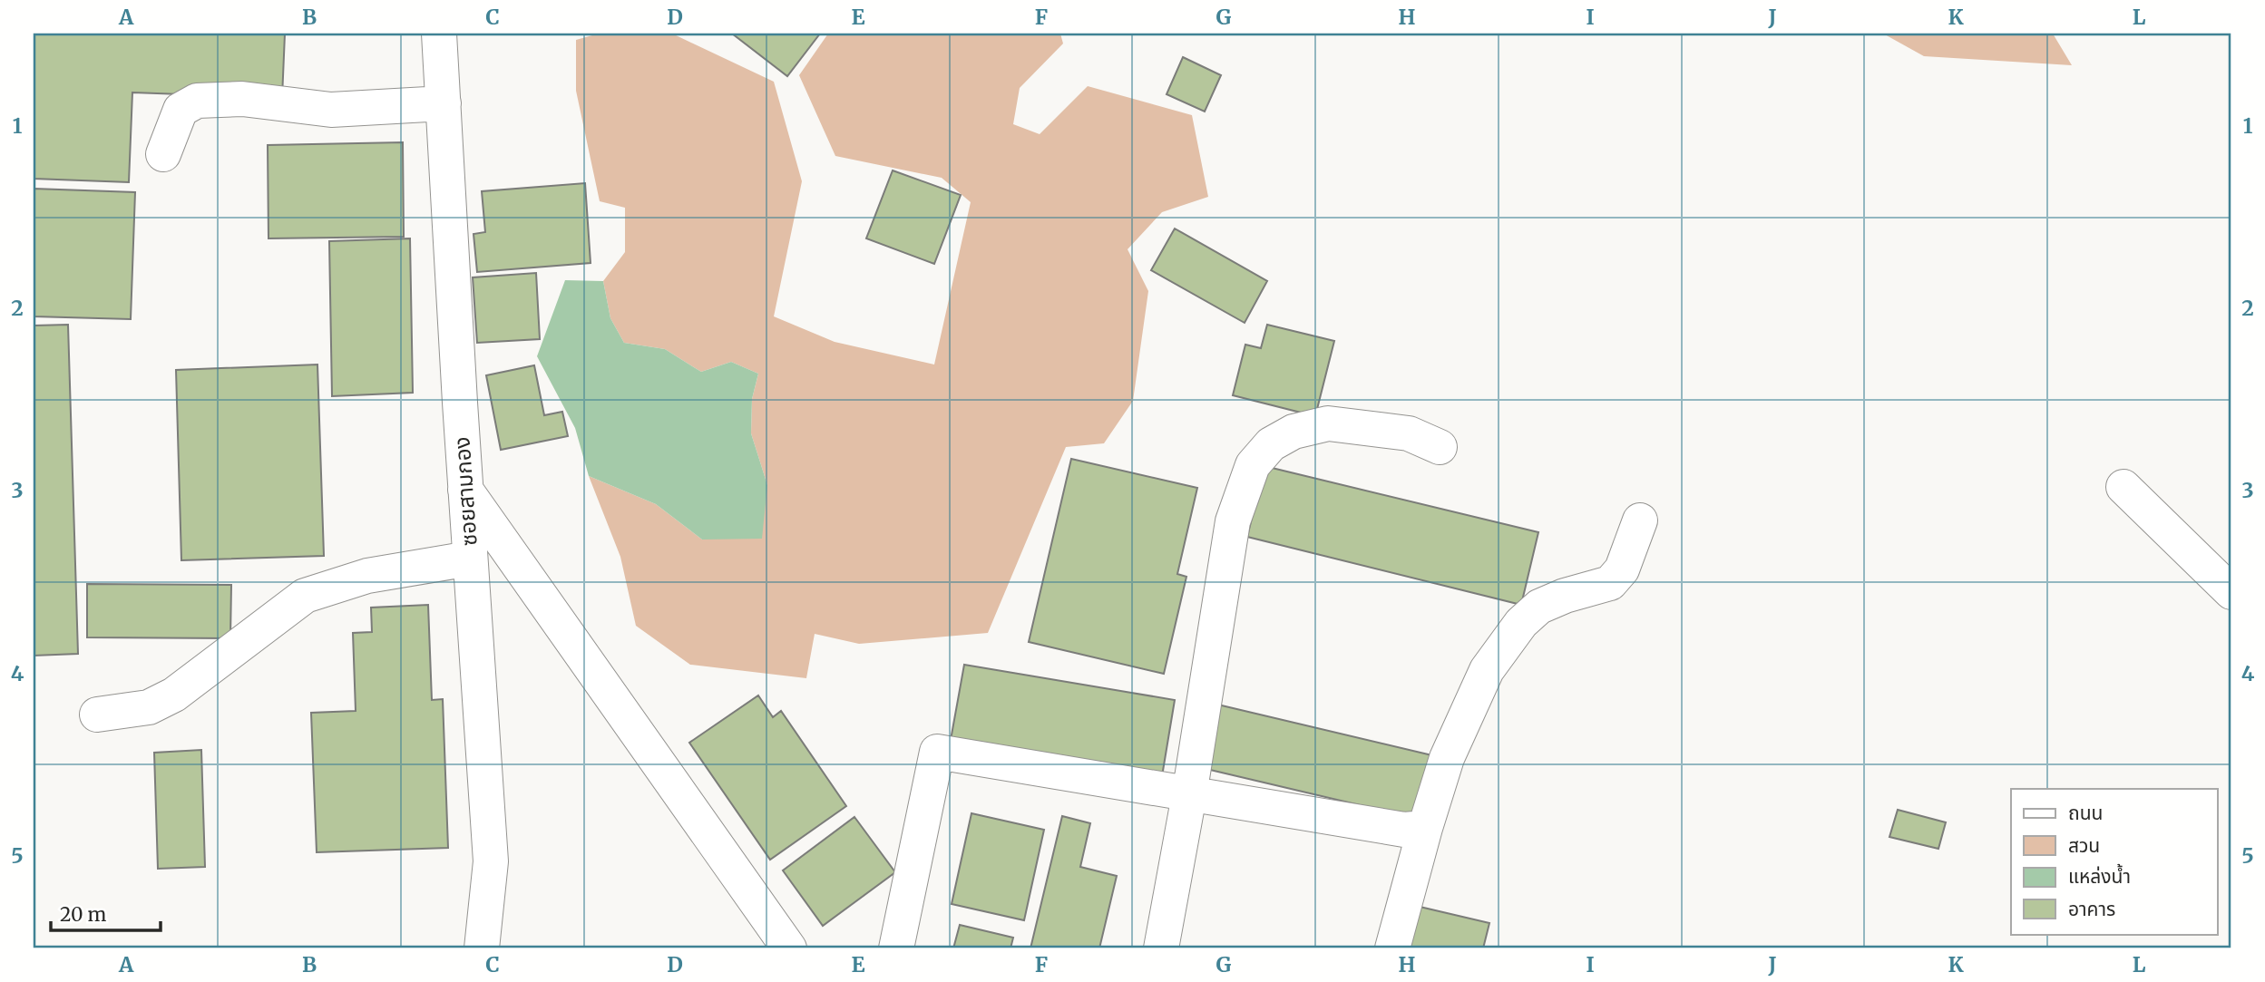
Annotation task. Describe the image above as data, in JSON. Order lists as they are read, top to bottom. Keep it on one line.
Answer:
{"streets":{"street":["ซอยสามกอง"]},"legend":["ถนน","สวน","แหล่งน้ำ","อาคาร"],"scale_bar":"20 m","grid":{"columns":["A","B","C","D","E","F","G","H","I","J","K","L"],"rows":["1","2","3","4","5"]}}
